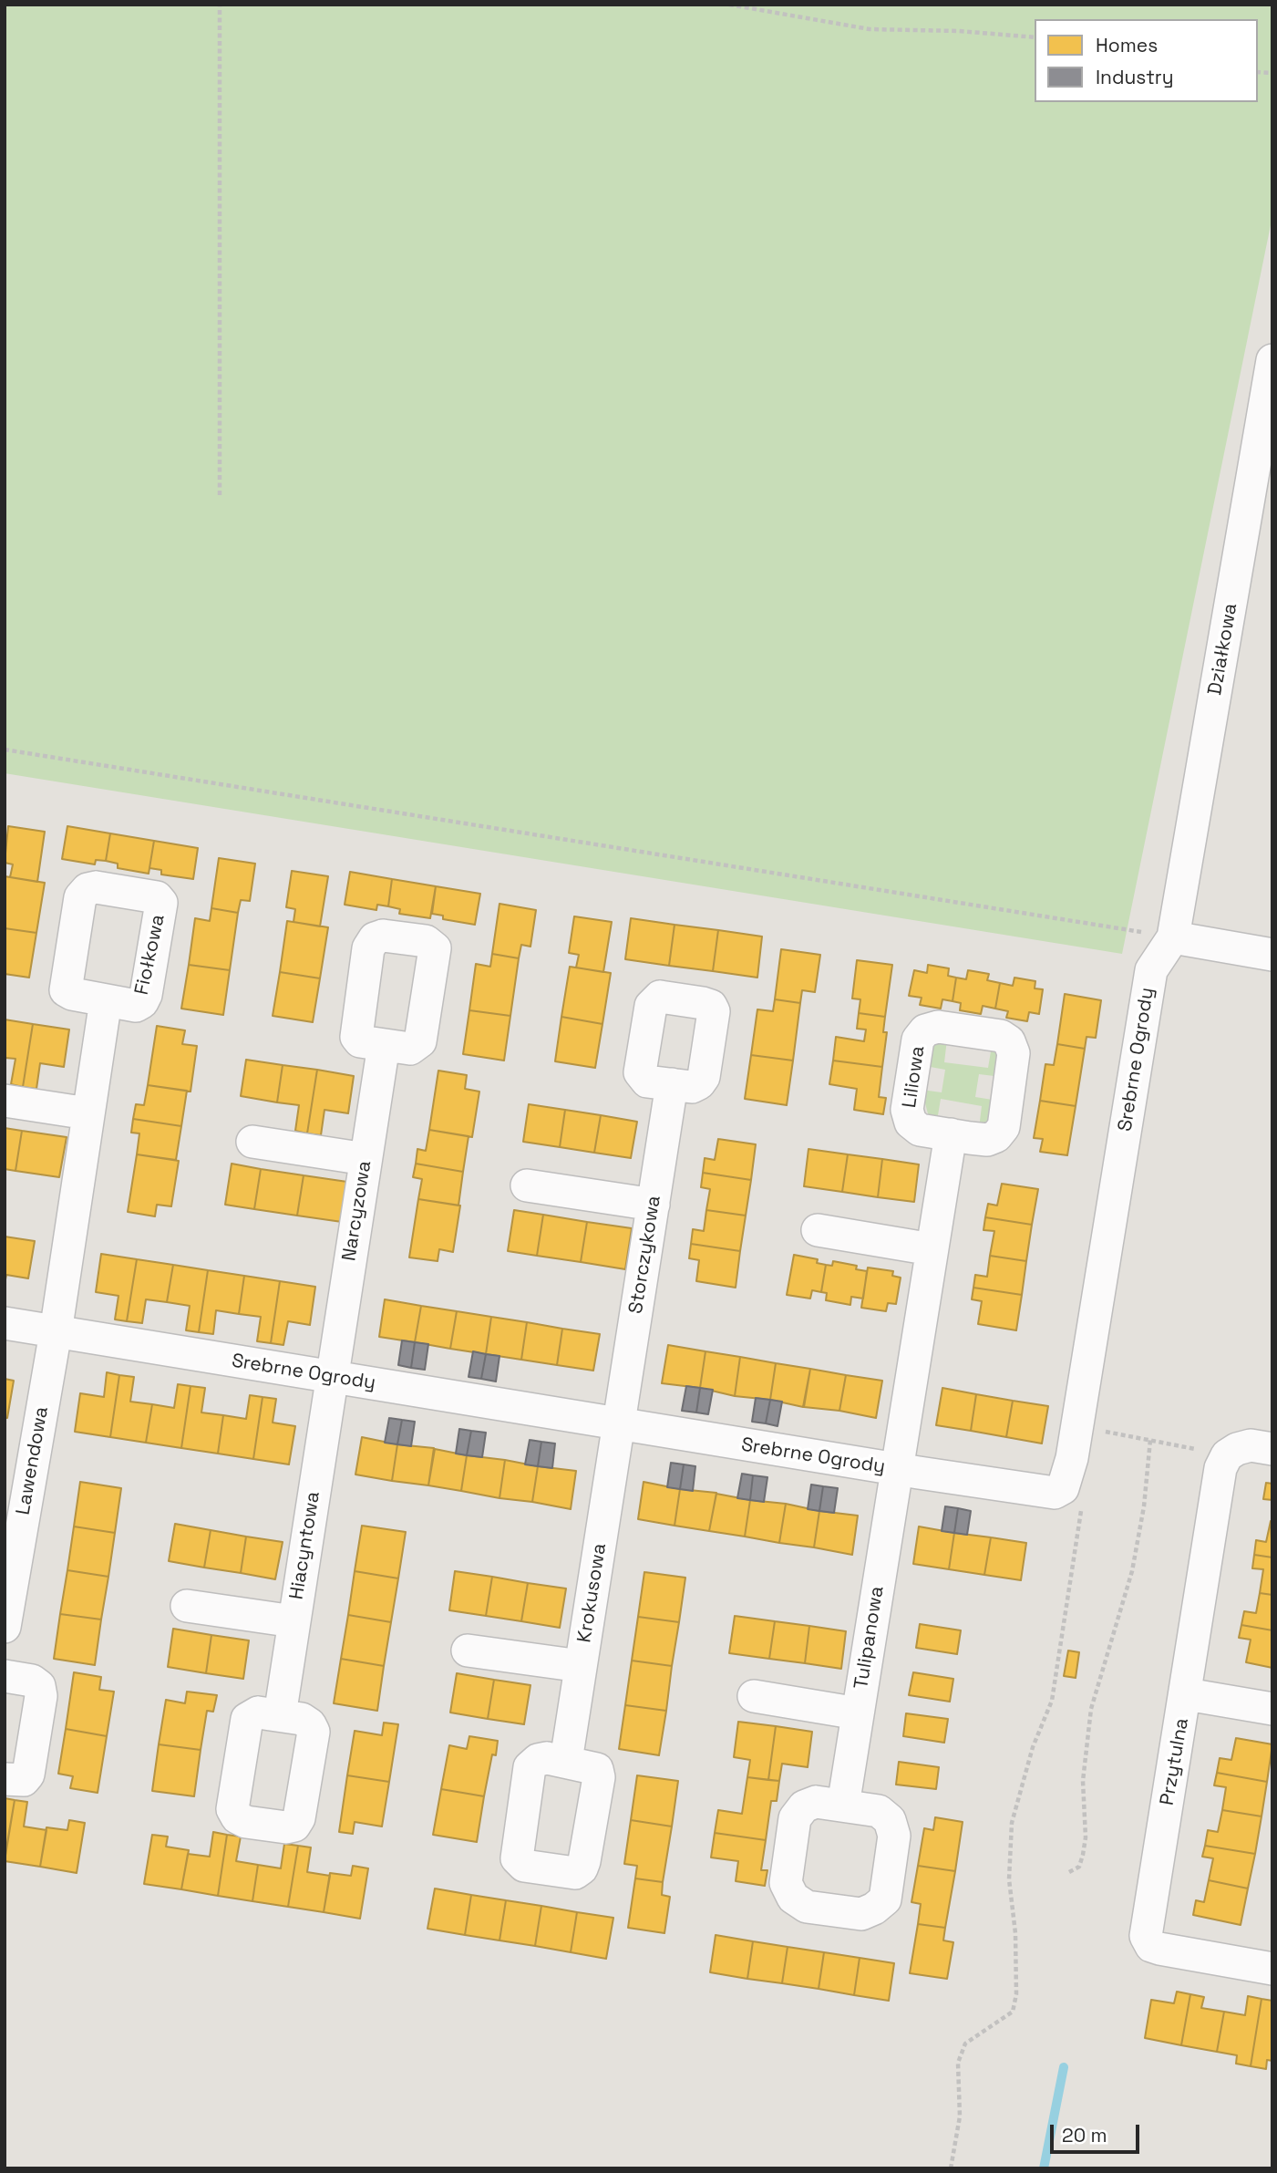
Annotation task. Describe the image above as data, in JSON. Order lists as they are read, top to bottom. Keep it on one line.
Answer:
{"streets":{"street":["Działkowa","Fiołkowa","Srebrne Ogrody","Narcyzowa","Storczykowa","Lawendowa","Hiacyntowa","Krokusowa","Tulipanowa","Przytulna"]},"crossings":[["Działkowa","Srebrne Ogrody"],["Fiołkowa","Srebrne Ogrody"],["Fiołkowa","Lawendowa"],["Srebrne Ogrody","Narcyzowa"],["Srebrne Ogrody","Storczykowa"],["Srebrne Ogrody","Lawendowa"],["Srebrne Ogrody","Hiacyntowa"],["Srebrne Ogrody","Krokusowa"],["Srebrne Ogrody","Tulipanowa"],["Narcyzowa","Hiacyntowa"],["Storczykowa","Krokusowa"]],"legend":["Homes","Industry"],"scale_bar":"20 m"}
